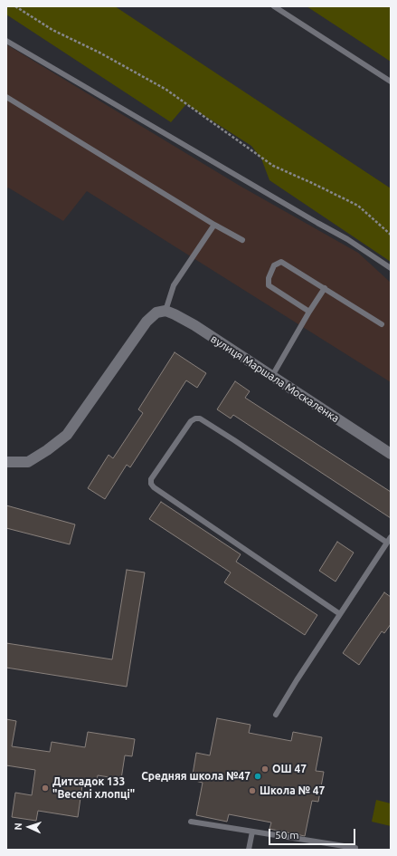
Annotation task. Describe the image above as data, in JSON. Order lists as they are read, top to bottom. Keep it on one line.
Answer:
{"streets":{"street":["вулиця Маршала Москаленка"]},"places":["ОШ 47","Средняя школа №47","Дитсадок 133 \"Веселі хлопці\"","Школа № 47"],"scale_bar":"50 m","north":"left"}
